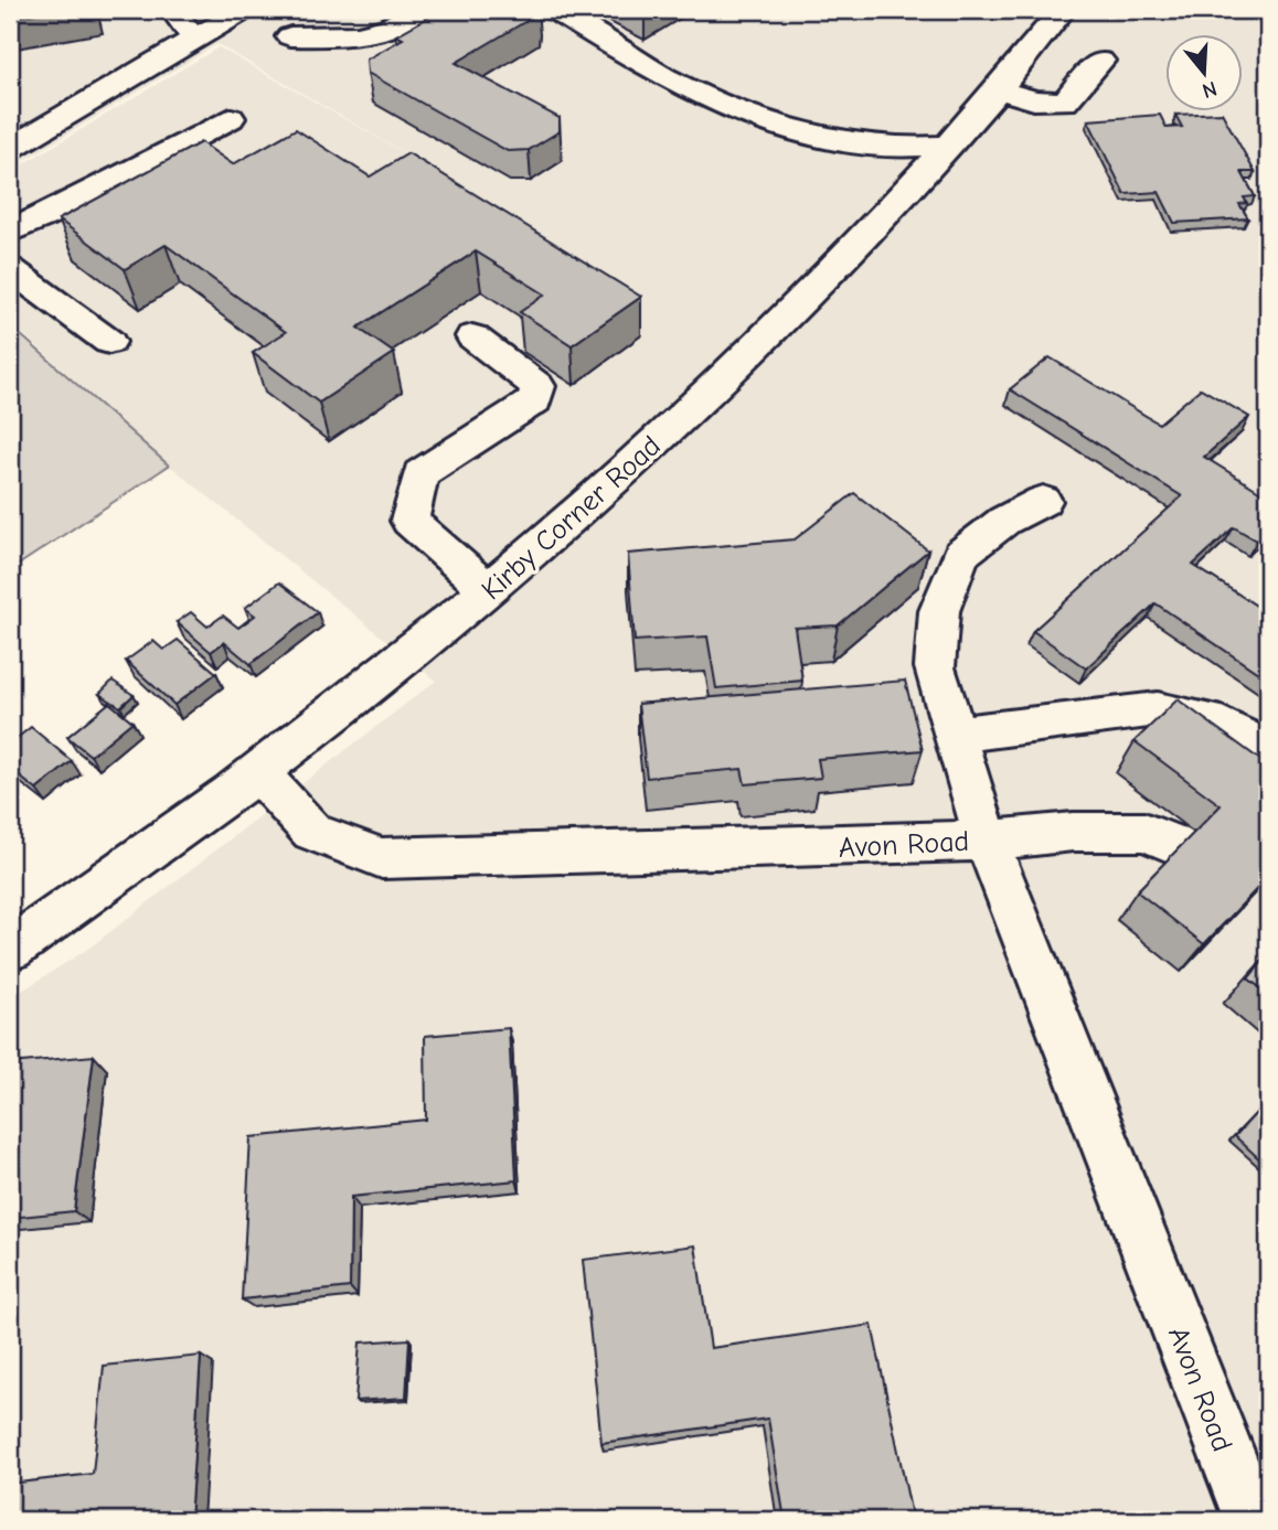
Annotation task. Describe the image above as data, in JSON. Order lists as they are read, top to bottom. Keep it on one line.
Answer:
{"streets":{"street":["Kirby Corner Road","Avon Road"]},"crossings":[["Kirby Corner Road","Avon Road"]],"north":"bottom"}
